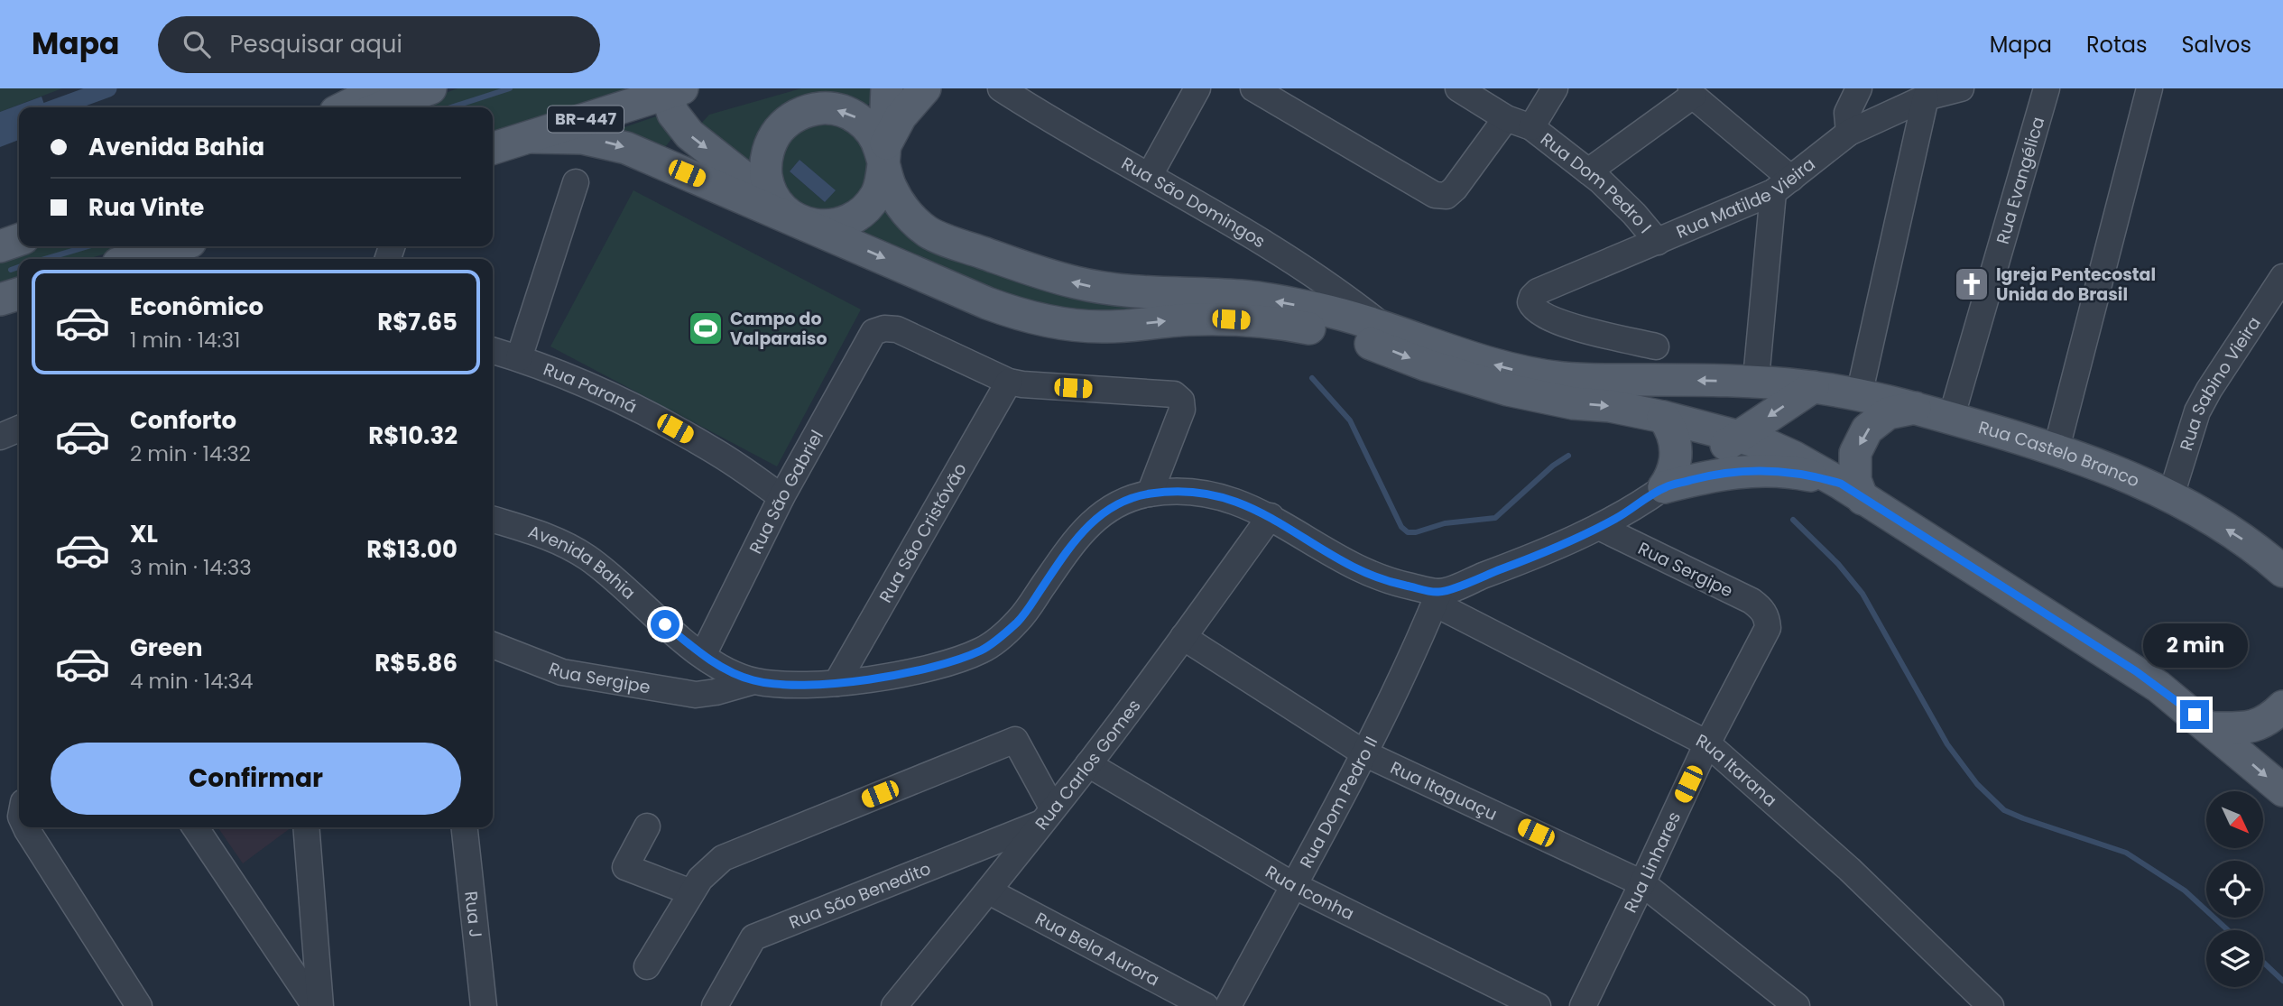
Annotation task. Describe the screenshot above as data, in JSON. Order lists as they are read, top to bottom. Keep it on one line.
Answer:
{"streets":{"main road":["BR-447","Rua Castelo Branco"],"street":["Rua Evangélica","Rua Dom Pedro I","Rua Matilde Vieira","Rua São Domingos","Rua Sabino Vieira","Rua Paraná","Rua São Gabriel","Rua São Cristóvão","Avenida Bahia","Rua Sergipe","Rua Carlos Gomes","Rua Itarana","Rua Itaguaçu","Rua Dom Pedro II","Rua Linhares","Rua Iconha","Rua São Benedito","Rua J","Rua Bela Aurora"]},"crossings":[["Rua Evangélica","Rua Castelo Branco"],["Rua Dom Pedro I","Rua Matilde Vieira"],["Rua São Domingos","Rua Castelo Branco"],["Rua Sabino Vieira","Rua Castelo Branco"],["Rua Paraná","Rua São Gabriel"],["Rua São Gabriel","Rua São Cristóvão"],["Rua São Gabriel","Avenida Bahia"],["Rua São Cristóvão","Avenida Bahia"],["Avenida Bahia","Rua Sergipe"],["Avenida Bahia","Rua Carlos Gomes"],["Avenida Bahia","Rua Itarana"],["Avenida Bahia","Rua Dom Pedro II"],["Rua Sergipe","Rua Linhares"],["Rua Carlos Gomes","Rua Itaguaçu"],["Rua Carlos Gomes","Rua Iconha"],["Rua Carlos Gomes","Rua São Benedito"],["Rua Carlos Gomes","Rua Bela Aurora"],["Rua Itarana","Rua Dom Pedro II"],["Rua Itarana","Rua Linhares"],["Rua Itaguaçu","Rua Dom Pedro II"],["Rua Itaguaçu","Rua Linhares"],["Rua Dom Pedro II","Rua Iconha"]],"places":{"church":["Igreja Pentecostal Unida do Brasil"],"sports":["Campo do Valparaiso"]},"north":"bottom right","page":{"header":"Mapa","search":"Pesquisar aqui","nav":["Mapa","Rotas","Salvos"],"banner":["Avenida Bahia","Rua Vinte"],"list":[{"name":"Econômico","note":"1 min · 14:31","value":"R$7.65"},{"name":"Conforto","note":"2 min · 14:32","value":"R$10.32"},{"name":"XL","note":"3 min · 14:33","value":"R$13.00"},{"name":"Green","note":"4 min · 14:34","value":"R$5.86"}],"bubble":"2 min","buttons":"Confirmar"}}
